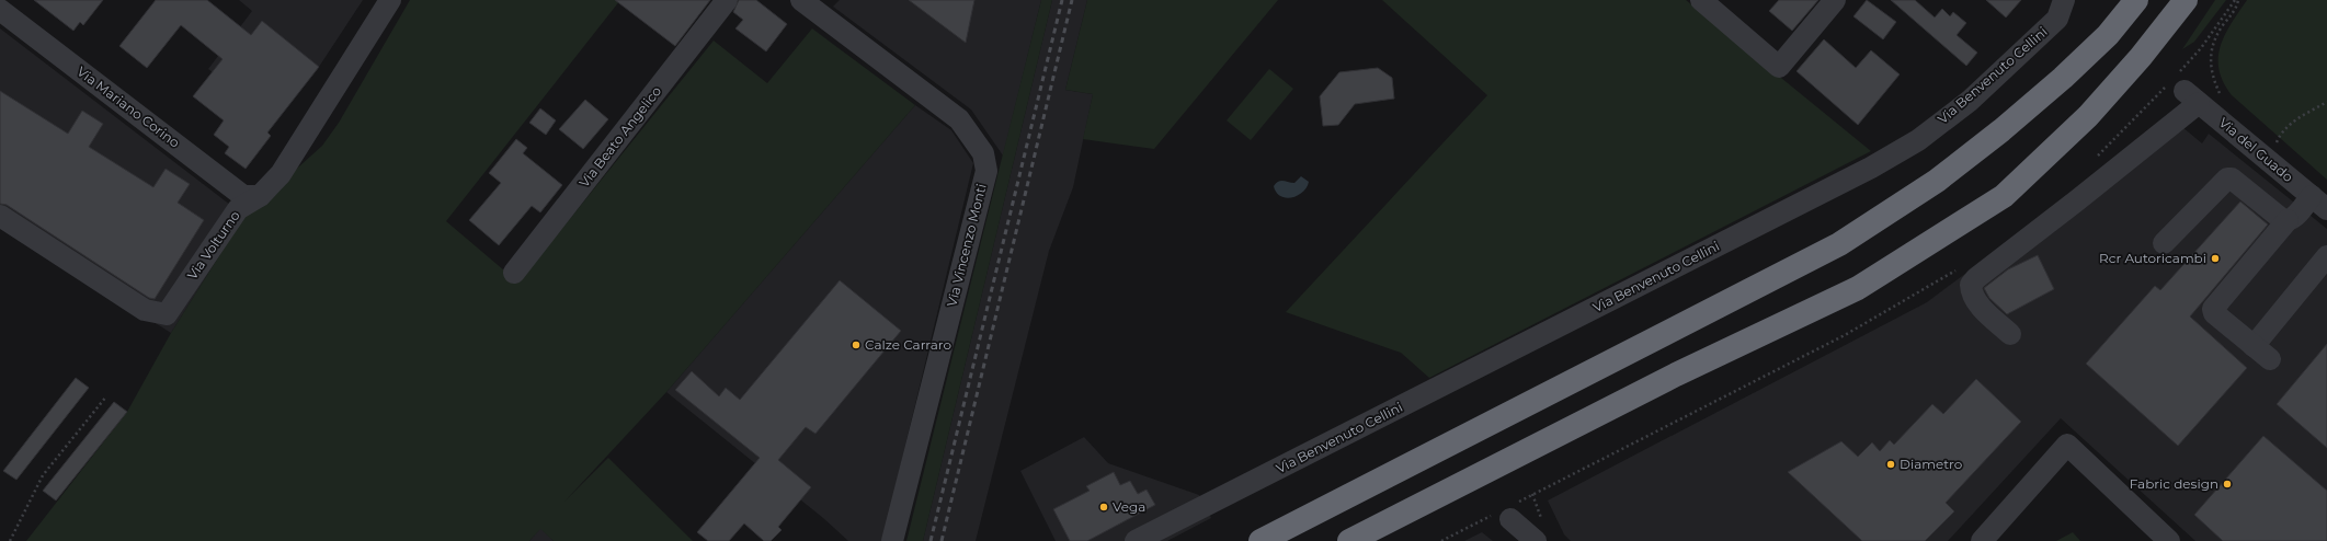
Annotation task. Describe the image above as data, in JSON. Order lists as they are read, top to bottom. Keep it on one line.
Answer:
{"streets":{"street":["Via Benvenuto Cellini","Via Mariano Corino","Via Beato Angelico","Via del Guado","Via Volturno","Via Vincenzo Monti"]},"crossings":[["Via Mariano Corino","Via Volturno"]],"places":["Rcr Autoricambi","Calze Carraro","Diametro","Fabric design","Vega"]}
